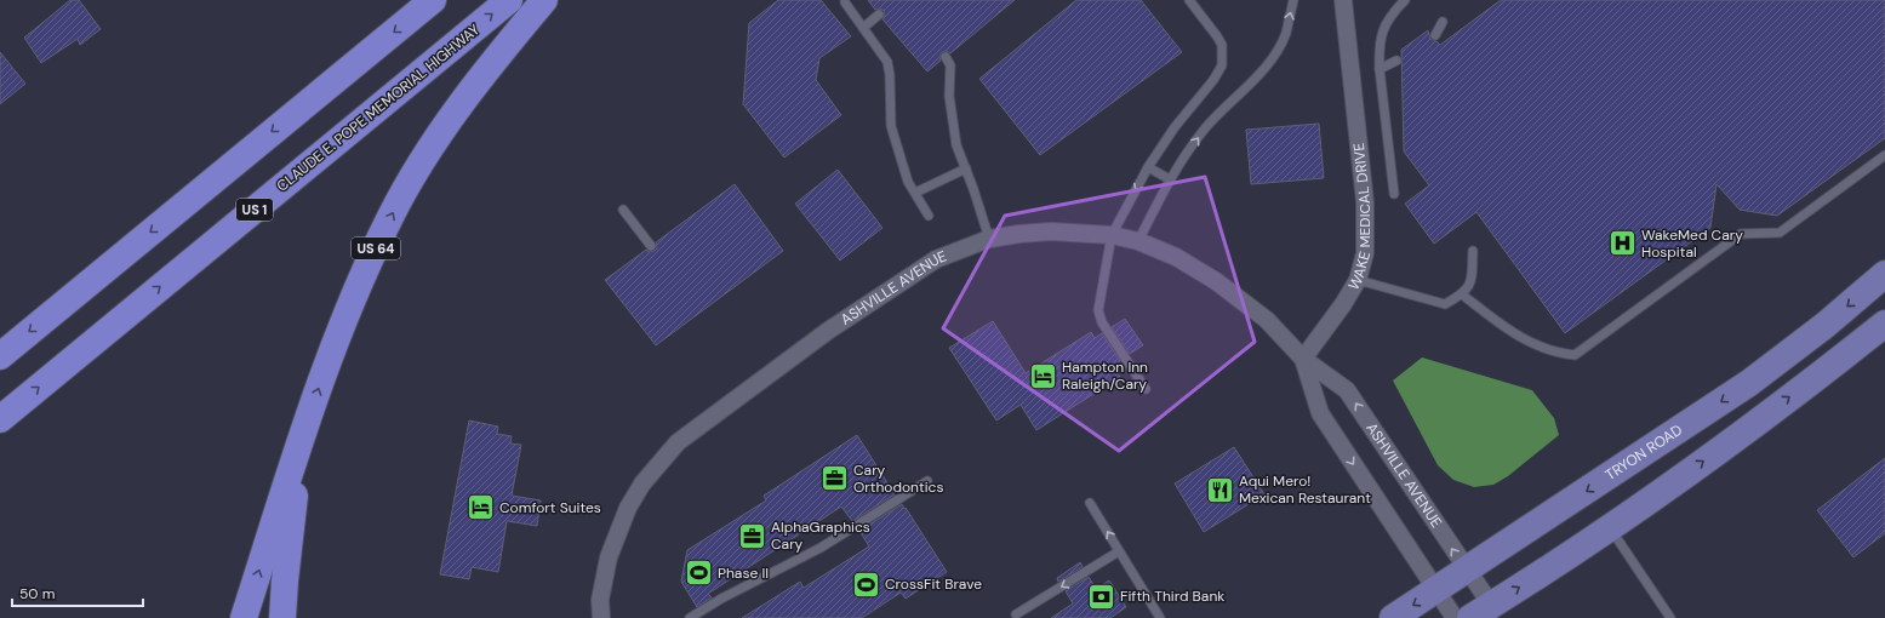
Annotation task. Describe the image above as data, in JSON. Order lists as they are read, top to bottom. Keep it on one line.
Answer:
{"streets":{"highway":["CLAUDE E. POPE MEMORIAL HIGHWAY","US 1","US 64"],"main road":["TRYON ROAD"],"street":["WAKE MEDICAL DRIVE","ASHVILLE AVENUE"]},"crossings":[["WAKE MEDICAL DRIVE","ASHVILLE AVENUE"],["ASHVILLE AVENUE","TRYON ROAD"]],"places":{"hospital":["WakeMed Cary Hospital"],"hotel":["Hampton Inn Raleigh/Cary","Comfort Suites"],"office":["Cary Orthodontics","AlphaGraphics Cary"],"restaurant":["Aqui Mero! Mexican Restaurant"],"sports":["Phase II","CrossFit Brave"],"bank":["Fifth Third Bank"]},"scale_bar":"50 m"}
